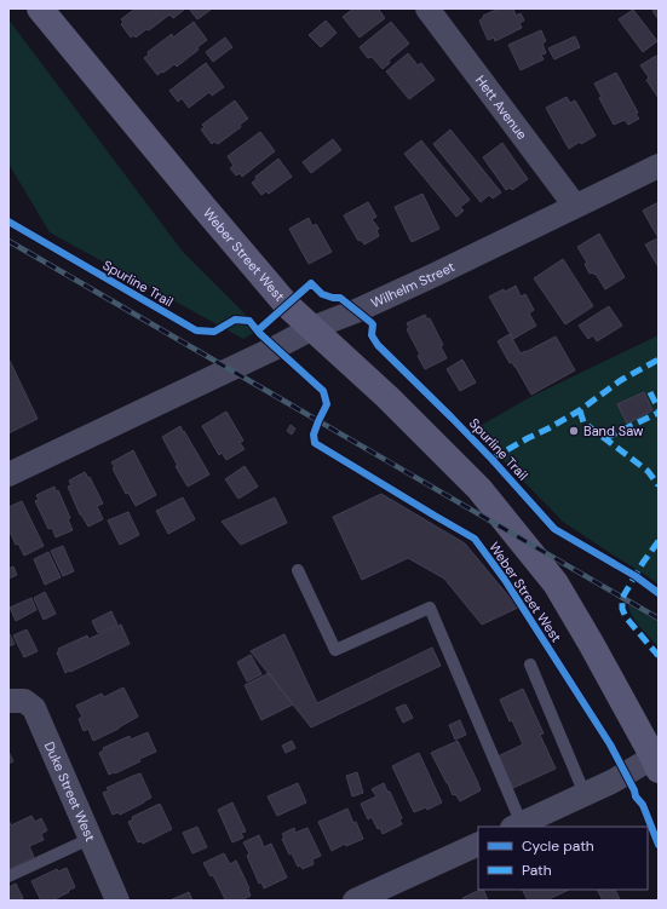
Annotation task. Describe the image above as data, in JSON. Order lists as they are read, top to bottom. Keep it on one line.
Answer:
{"streets":{"main road":["Weber Street West"],"street":["Hett Avenue","Wilhelm Street","Duke Street West"],"cycle path":["Spurline Trail"]},"crossings":[["Hett Avenue","Wilhelm Street"],["Weber Street West","Wilhelm Street"]],"places":["Band Saw"],"legend":["Cycle path","Path"]}
